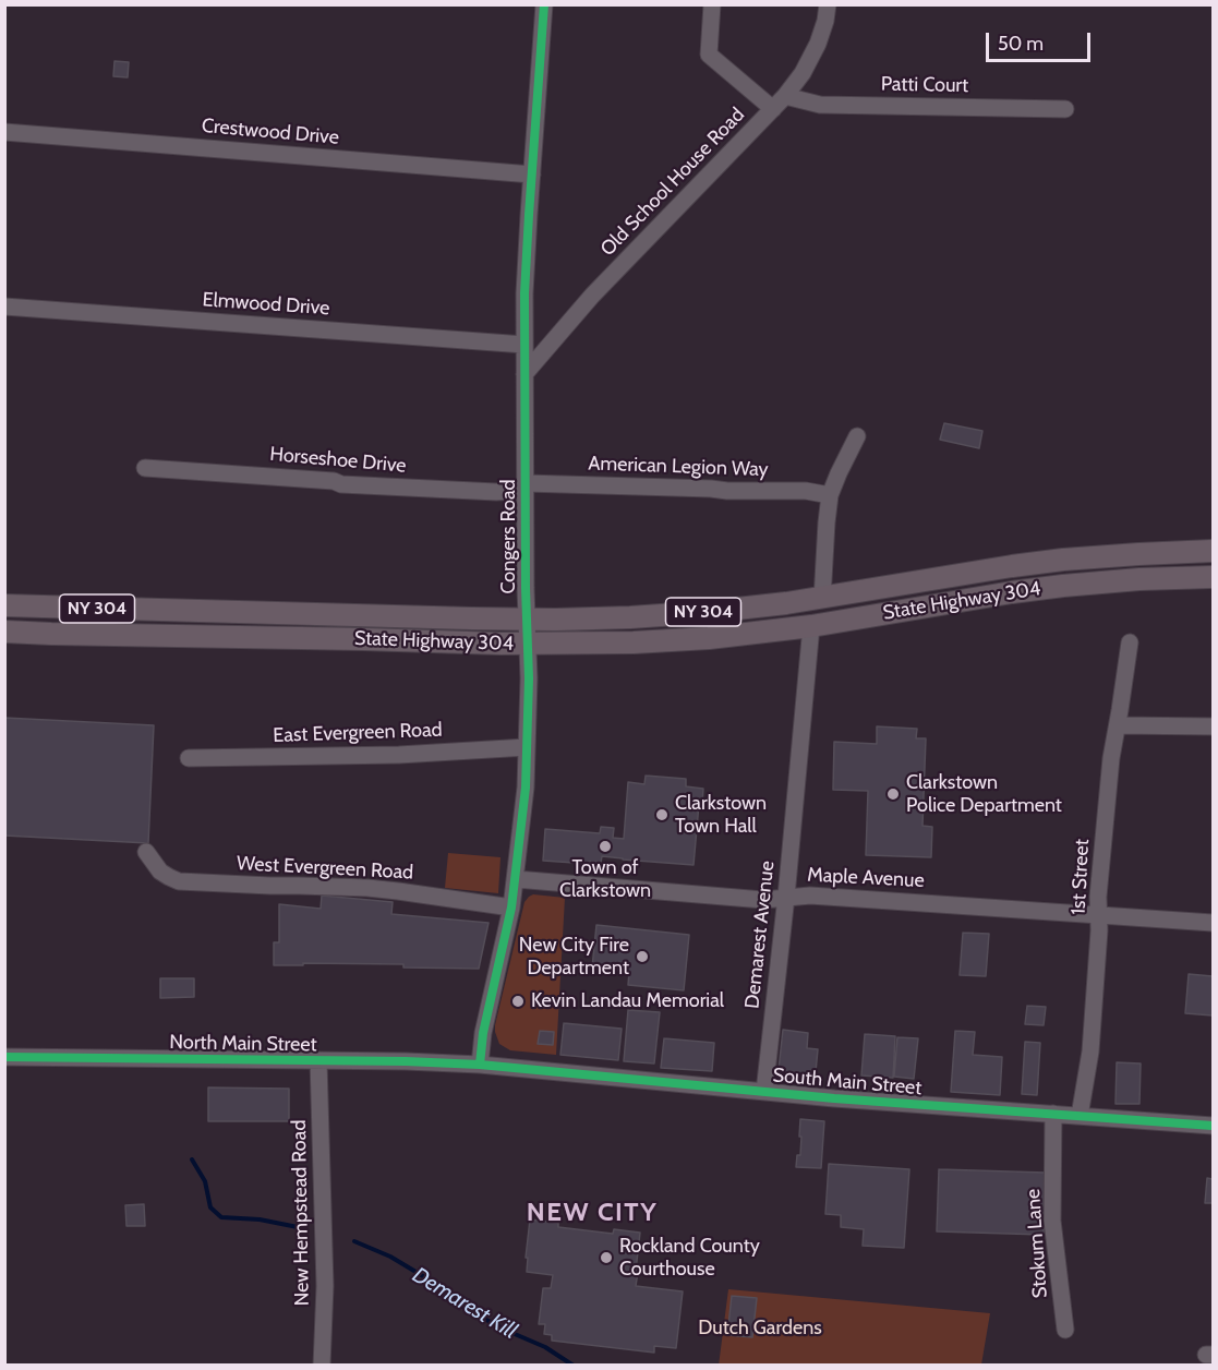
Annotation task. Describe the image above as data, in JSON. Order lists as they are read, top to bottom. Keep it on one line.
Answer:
{"streets":{"main road":["State Highway 304","NY 304"],"street":["Patti Court","Crestwood Drive","Old School House Road","Elmwood Drive","Horseshoe Drive","American Legion Way","Congers Road","East Evergreen Road","West Evergreen Road","1st Street","Maple Avenue","Demarest Avenue","North Main Street","South Main Street","New Hempstead Road","Stokum Lane"]},"crossings":[["Patti Court","Old School House Road"],["Crestwood Drive","Congers Road"],["Old School House Road","Congers Road"],["Elmwood Drive","Congers Road"],["Horseshoe Drive","American Legion Way"],["Horseshoe Drive","Congers Road"],["American Legion Way","Congers Road"],["Congers Road","State Highway 304"],["Congers Road","East Evergreen Road"],["Congers Road","West Evergreen Road"],["Congers Road","Maple Avenue"],["Congers Road","North Main Street"],["Congers Road","South Main Street"],["State Highway 304","Demarest Avenue"],["1st Street","Maple Avenue"],["1st Street","South Main Street"],["Maple Avenue","Demarest Avenue"],["Demarest Avenue","South Main Street"],["North Main Street","South Main Street"],["North Main Street","New Hempstead Road"],["South Main Street","Stokum Lane"]],"districts":["NEW CITY"],"water":["Demarest Kill"],"parks":["Dutch Gardens"],"places":["Clarkstown Police Department","Clarkstown Town Hall","Town of Clarkstown","New City Fire Department","Kevin Landau Memorial","Rockland County Courthouse"],"scale_bar":"50 m"}
